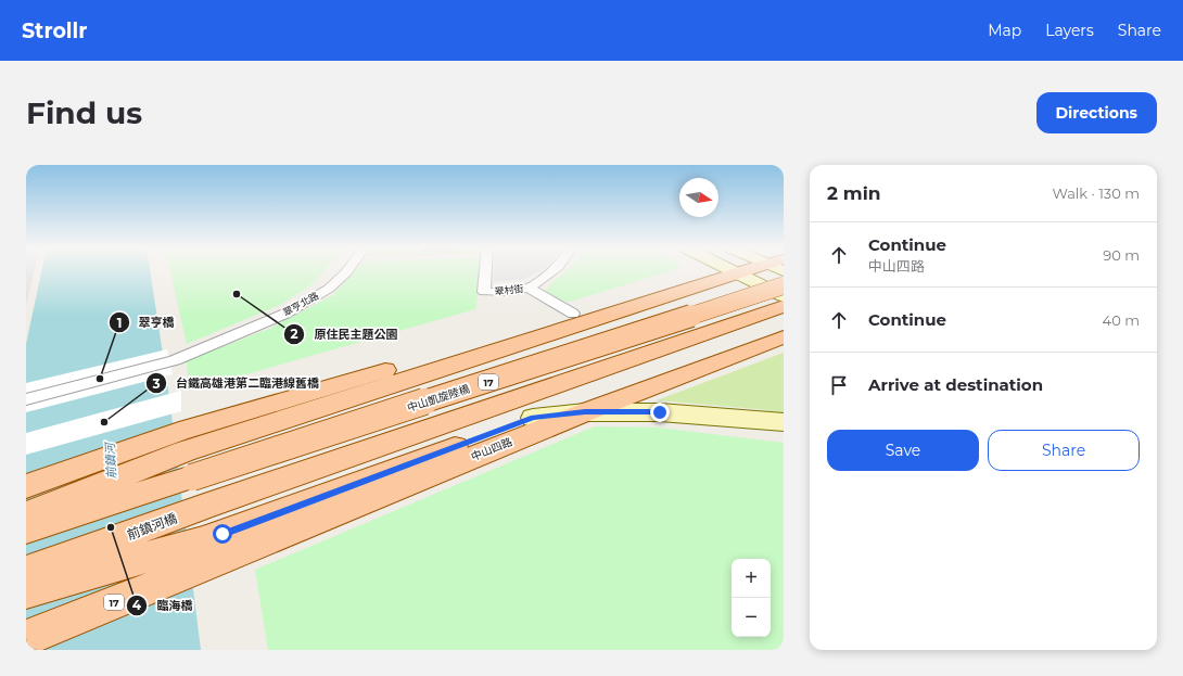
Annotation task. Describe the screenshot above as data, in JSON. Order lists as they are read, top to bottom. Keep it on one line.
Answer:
{"streets":{"main road":["17","中山凱旋陸橋","中山四路","前鎮河橋"],"street":["翠村街","翠亨北路"]},"crossings":[["翠村街","17"],["17","中山凱旋陸橋"],["17","中山四路"]],"water":["前鎮河"],"places":["原住民主題公園","翠亨橋","台鐵高雄港第二臨港線舊橋","臨海橋"],"north":"right","page":{"header":"Strollr","nav":["Map","Layers","Share"],"buttons":["Directions",["Save","Share"]],"title":"Find us","heading":["2 min","Walk · 130 m"],"list":[["Continue","中山四路","90 m"],["Continue","40 m"],"Arrive at destination"],"map_buttons":["+","−"]}}
